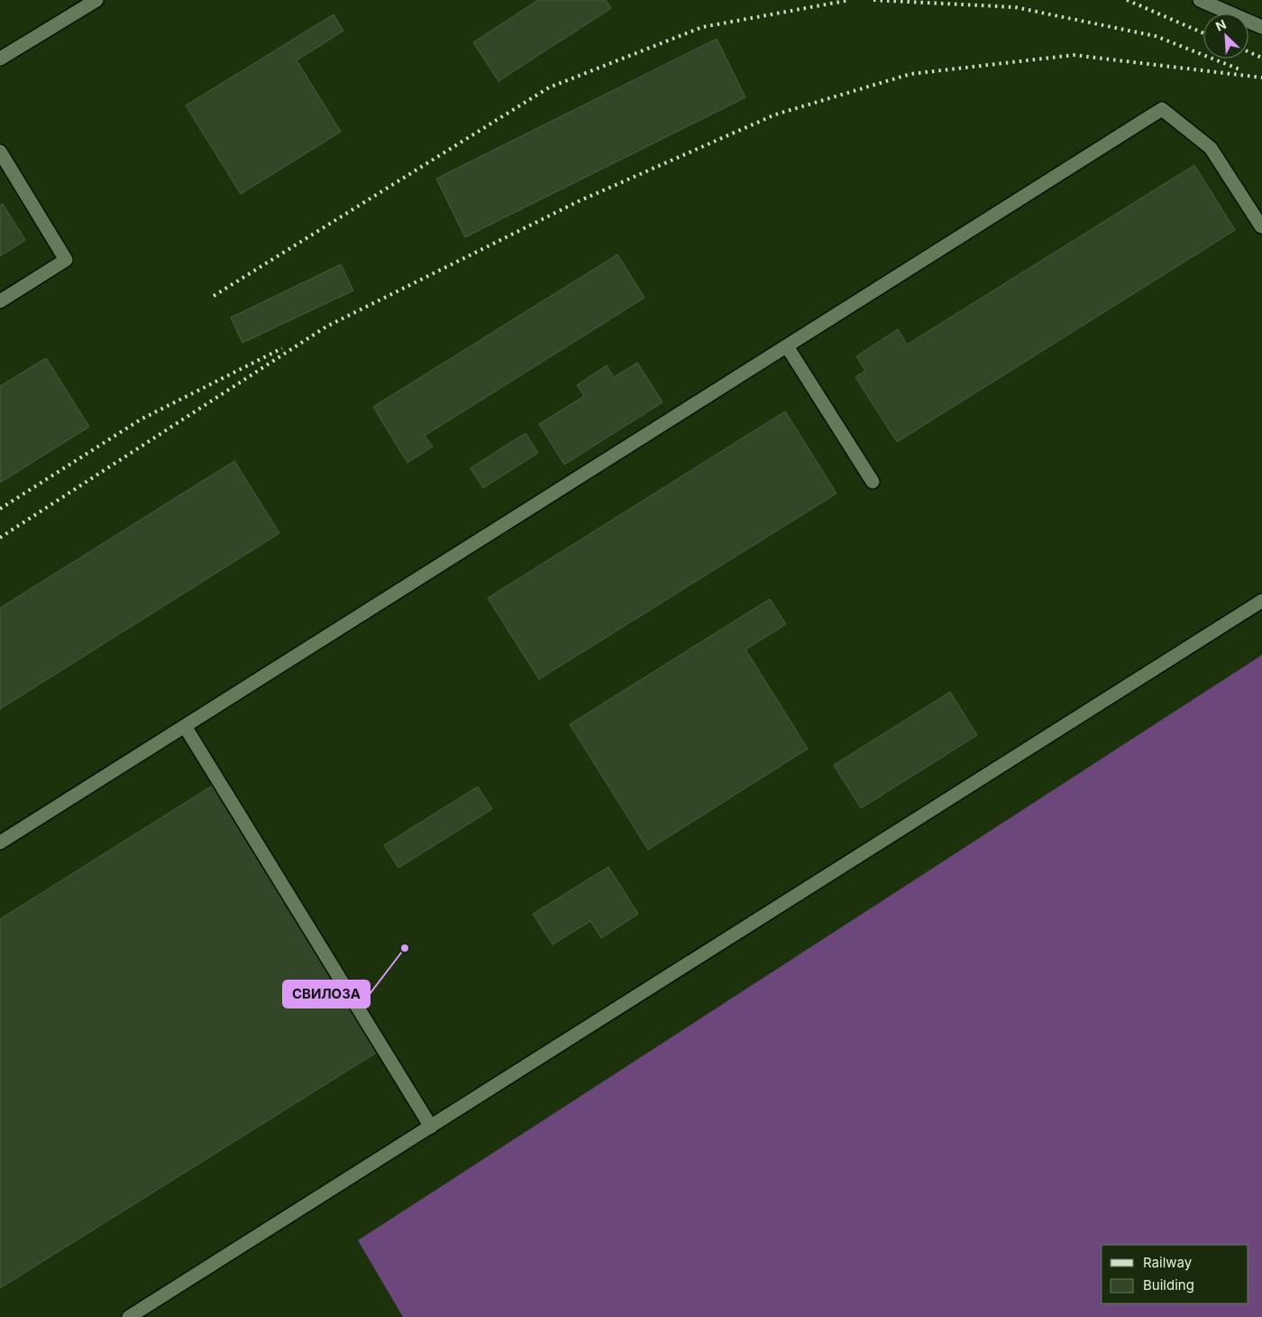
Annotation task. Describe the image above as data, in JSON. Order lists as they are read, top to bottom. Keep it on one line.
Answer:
{"places":["СВИЛОЗА"],"legend":["Railway","Building"],"north":"top left"}
